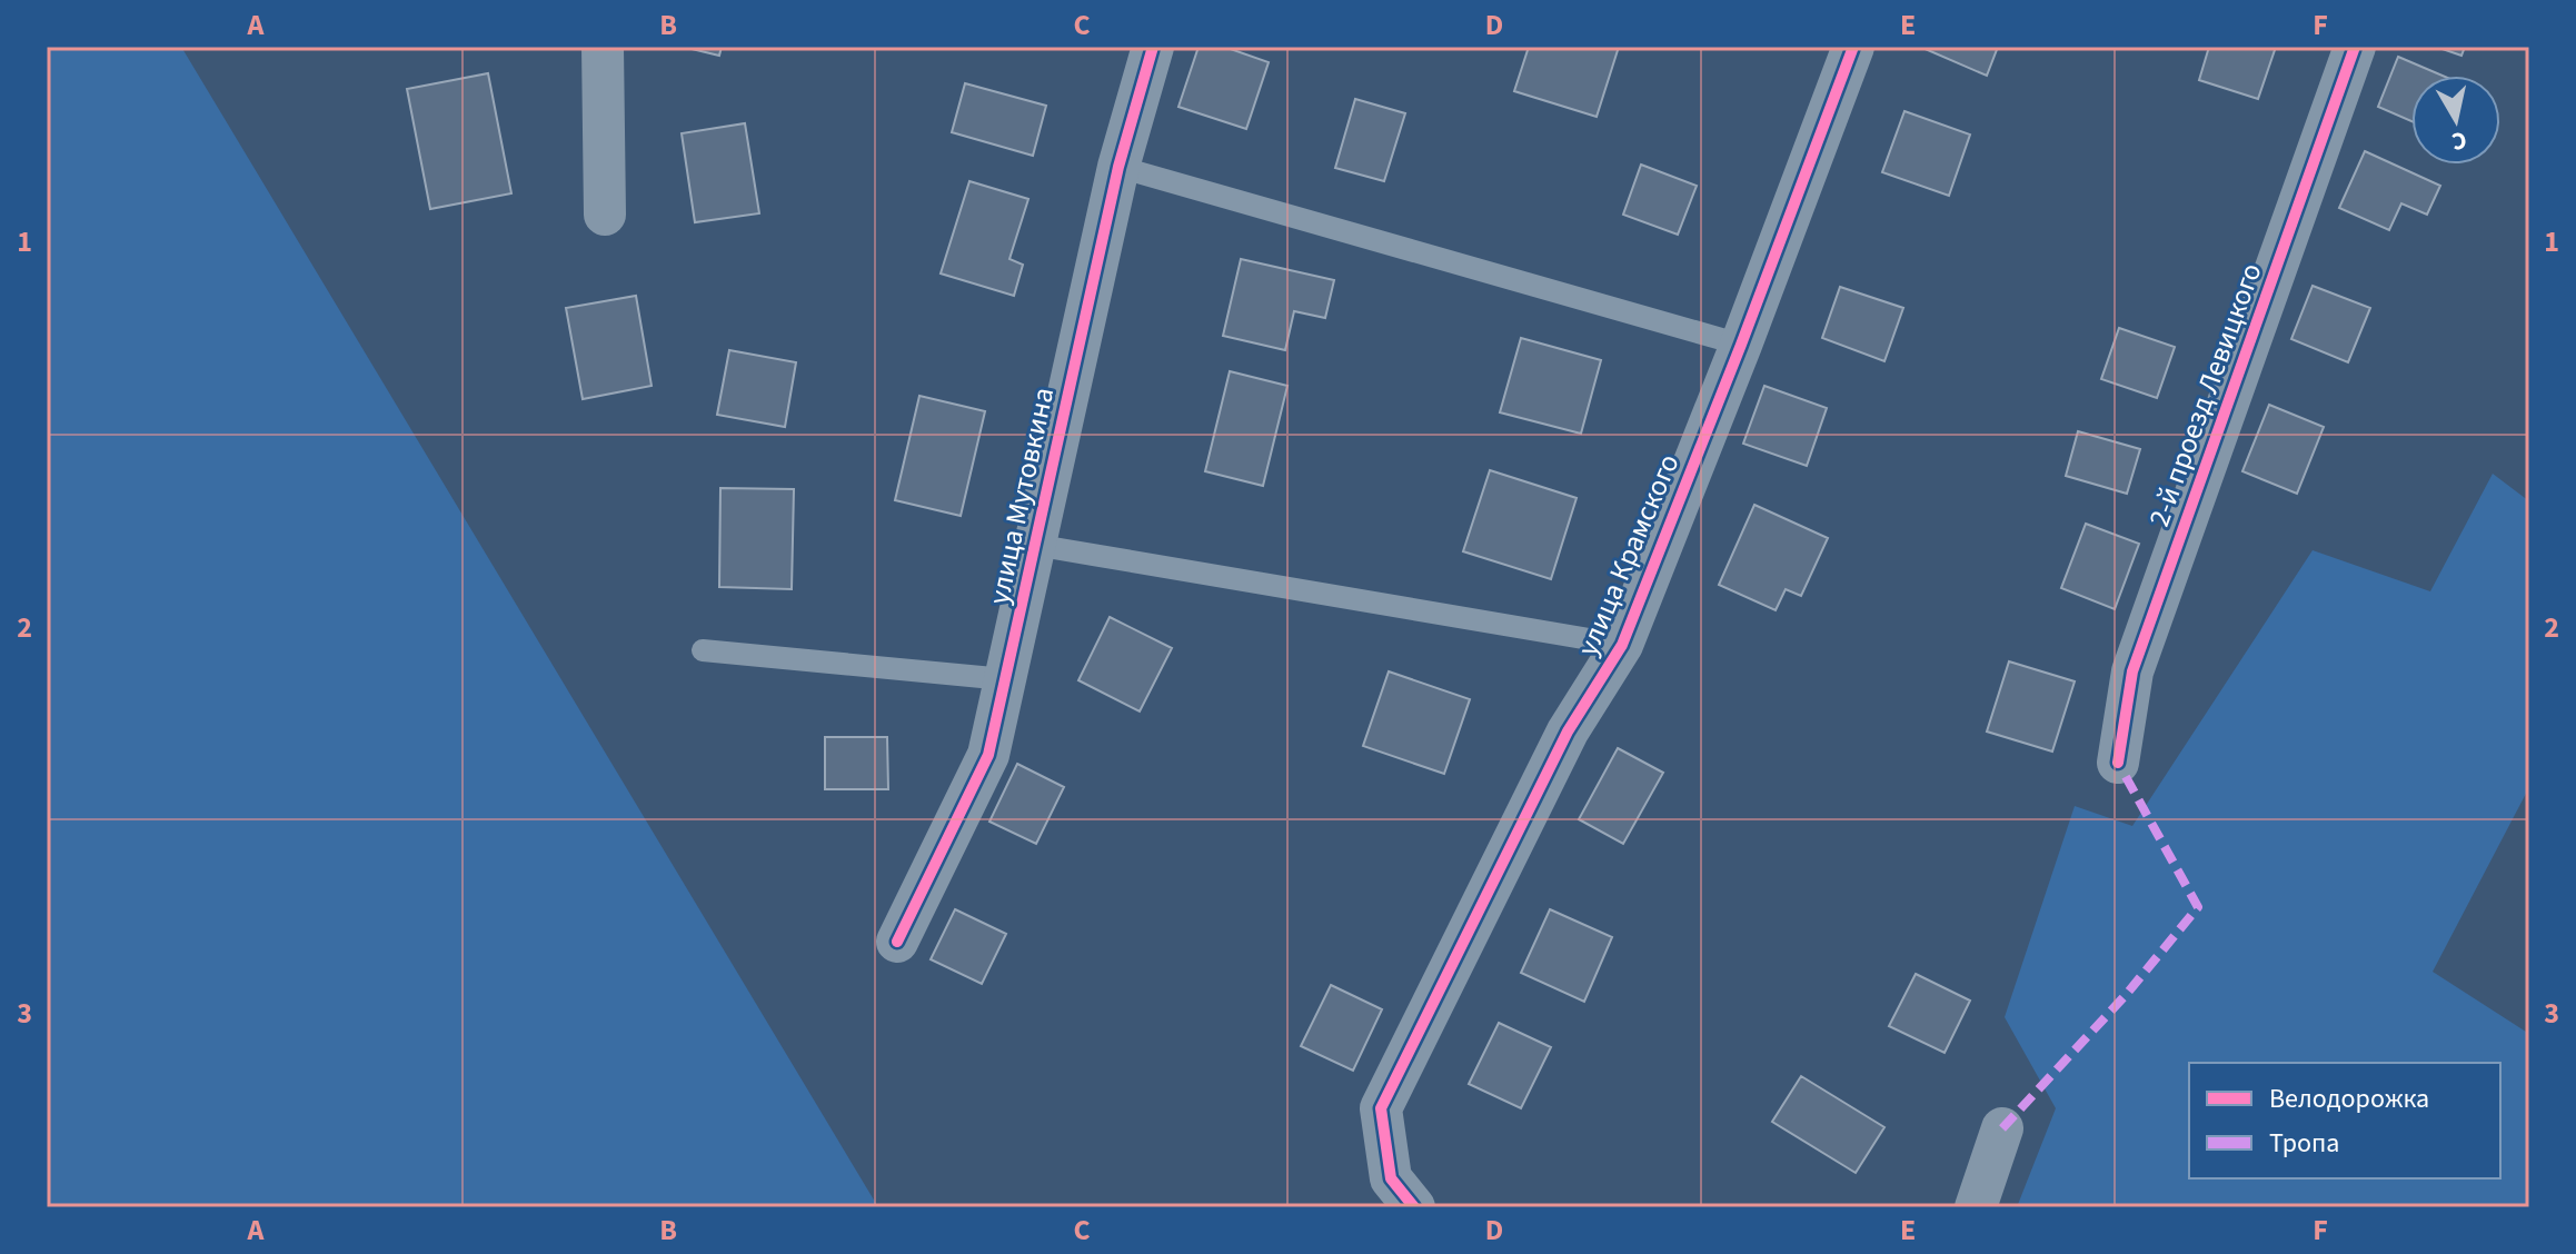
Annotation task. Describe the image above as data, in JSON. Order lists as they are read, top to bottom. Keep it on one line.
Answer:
{"streets":{"street":["2-й проезд Левицкого","улица Мутовкина","улица Крамского"]},"legend":["Велодорожка","Тропа"],"north":"bottom","grid":{"columns":["A","B","C","D","E","F"],"rows":["1","2","3"]}}
